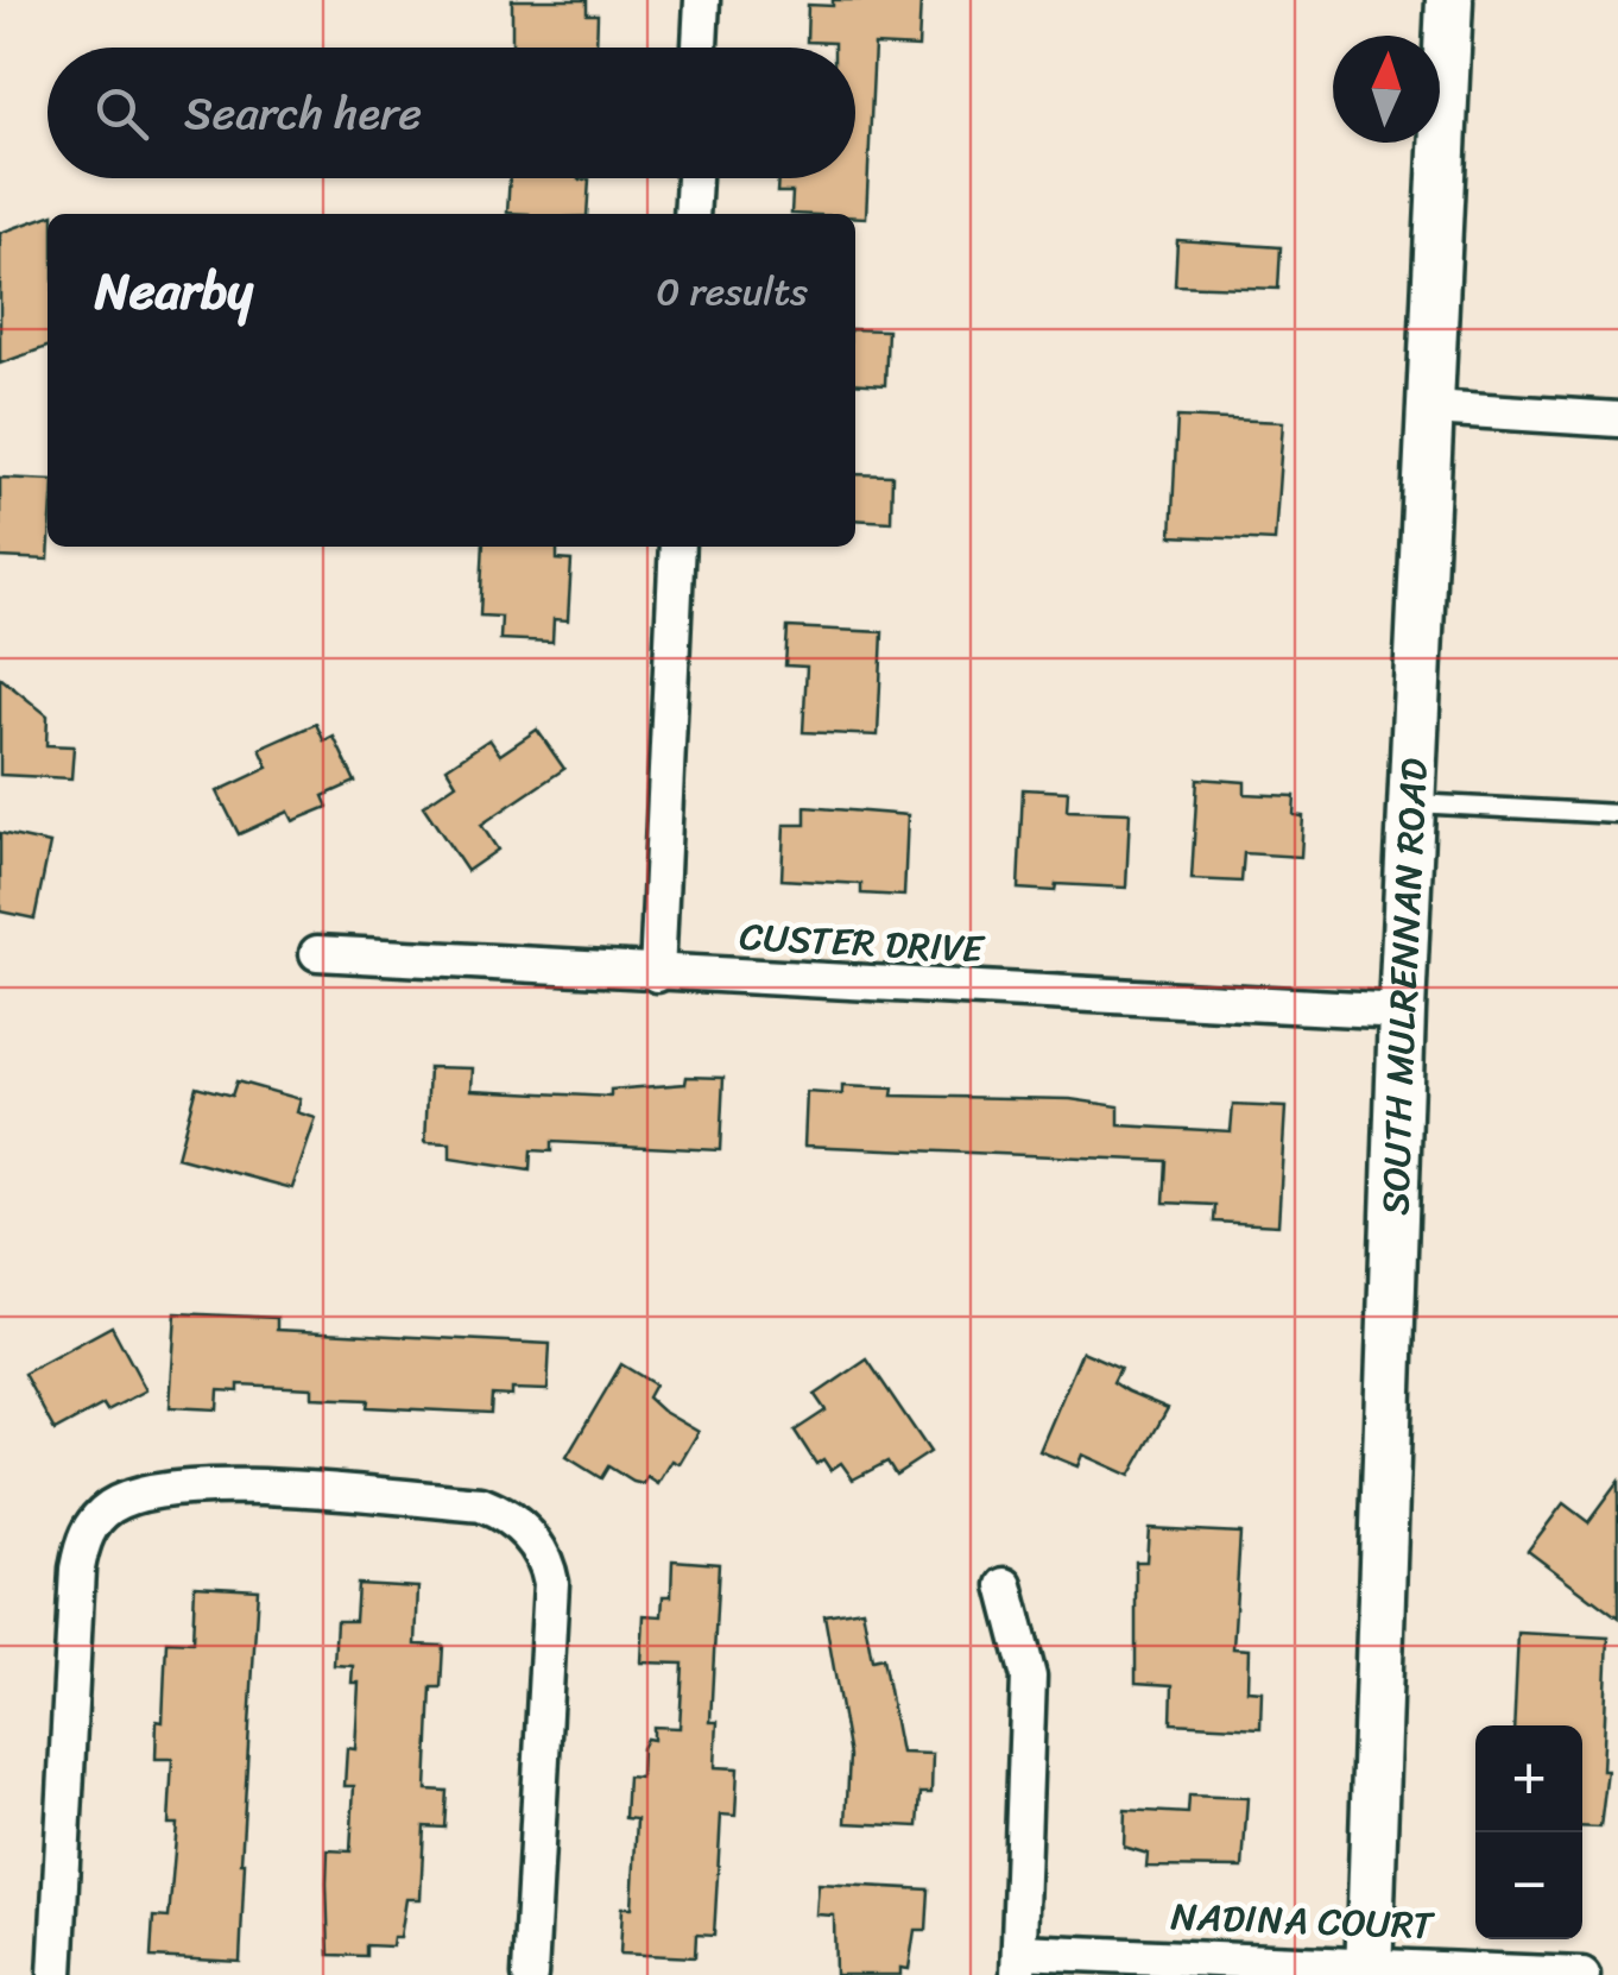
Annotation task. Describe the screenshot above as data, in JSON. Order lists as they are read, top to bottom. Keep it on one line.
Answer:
{"streets":{"street":["CUSTER DRIVE","SOUTH MULRENNAN ROAD","NADINA COURT"]},"crossings":[["CUSTER DRIVE","SOUTH MULRENNAN ROAD"],["SOUTH MULRENNAN ROAD","NADINA COURT"]],"north":"top","page":{"search":"Search here","heading":["Nearby","0 results"],"map_buttons":["+","−"]}}
